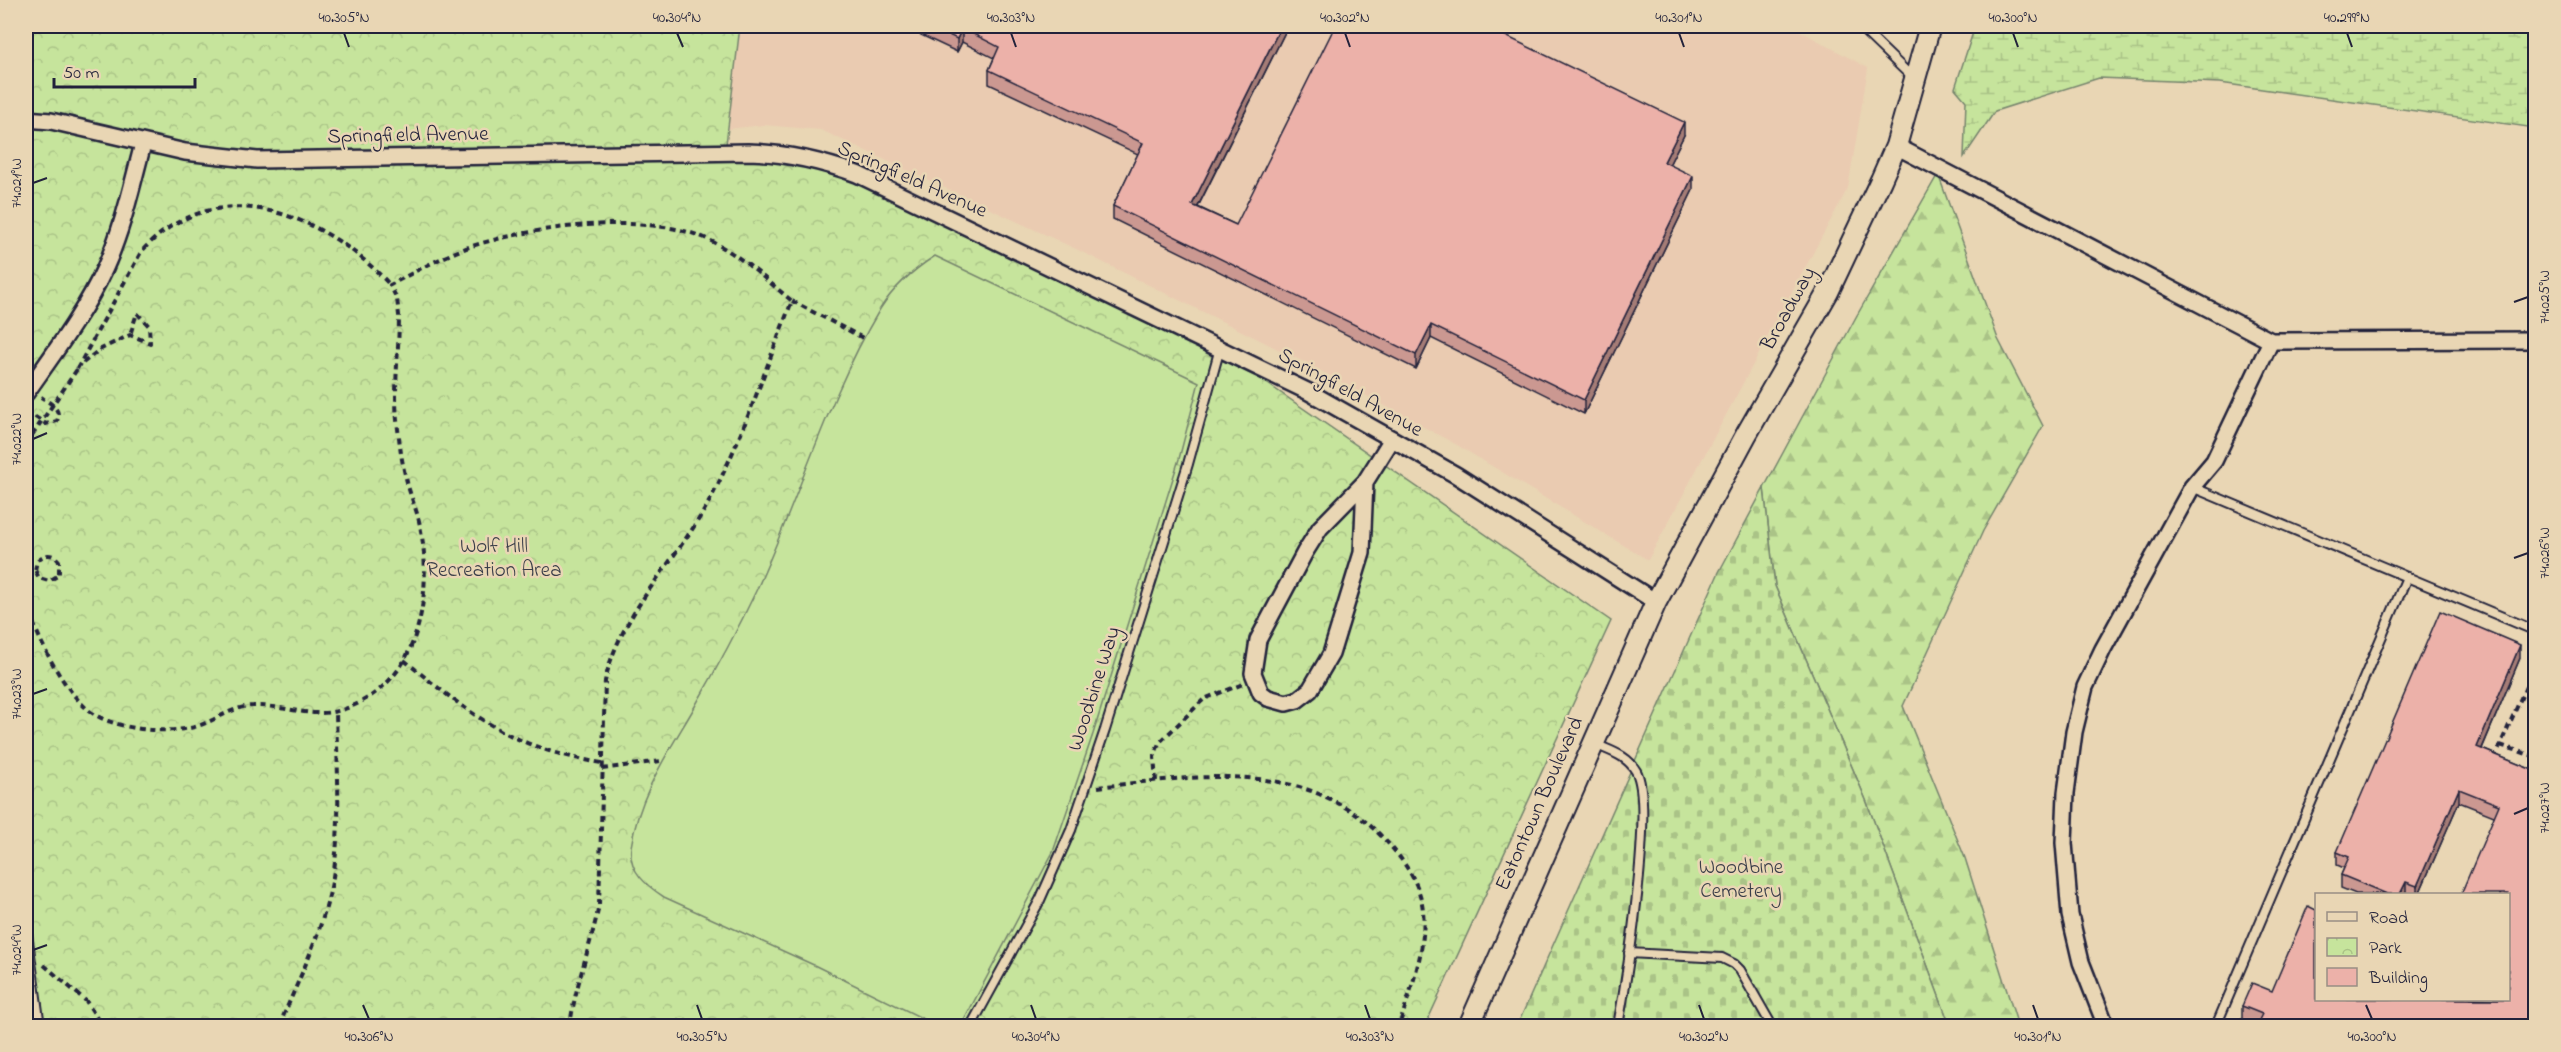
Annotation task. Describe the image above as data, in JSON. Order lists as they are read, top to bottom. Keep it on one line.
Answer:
{"streets":{"street":["Springfield Avenue","Broadway","Eatontown Boulevard"],"lane":["Woodbine Way"]},"crossings":[["Springfield Avenue","Broadway"],["Springfield Avenue","Woodbine Way"],["Springfield Avenue","Eatontown Boulevard"],["Broadway","Eatontown Boulevard"]],"parks":["Wolf Hill Recreation Area","Woodbine Cemetery"],"legend":["Road","Park","Building"],"scale_bar":"50 m","coordinates":["40.305°N","40.304°N","40.303°N","40.302°N","40.301°N","40.300°N","40.299°N","74.021°W","74.025°W","74.022°W","74.026°W","74.023°W","74.027°W","74.024°W","40.306°N"]}
